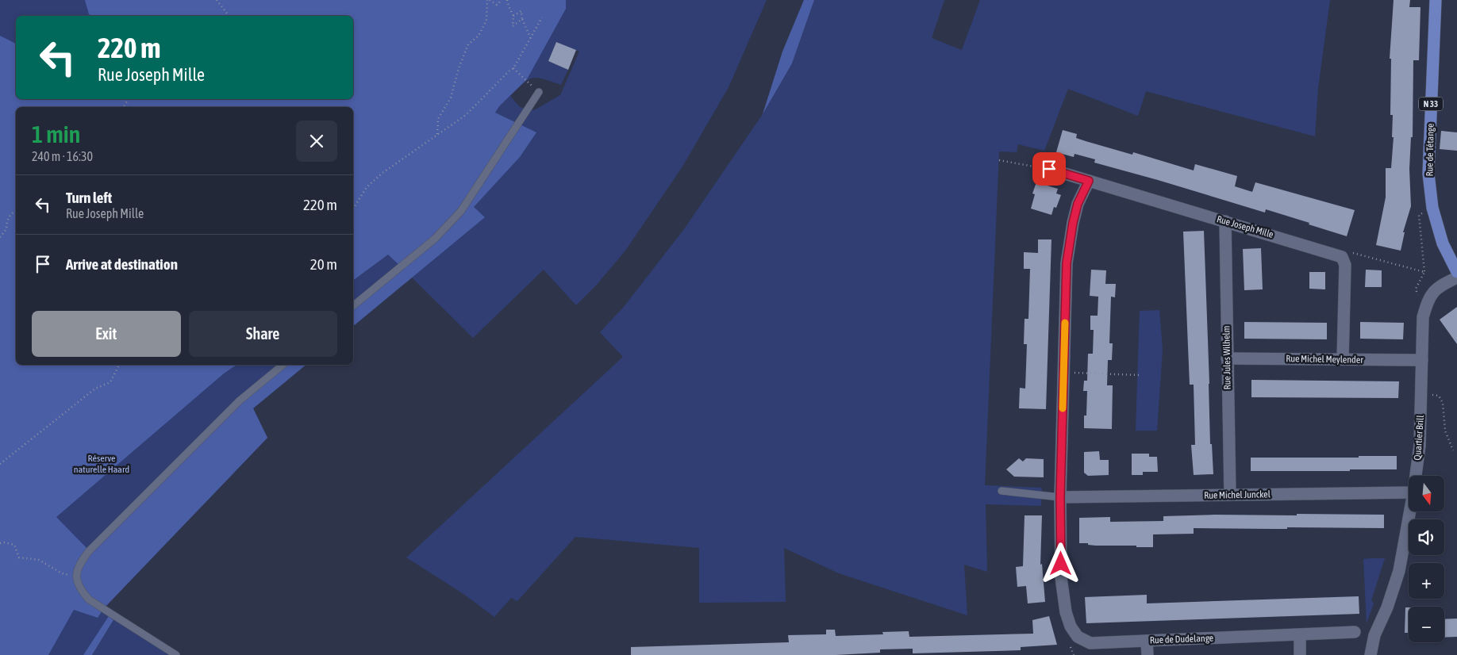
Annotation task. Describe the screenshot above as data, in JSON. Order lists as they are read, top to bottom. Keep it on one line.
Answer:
{"streets":{"main road":["N 33","Rue de Tétange"],"street":["Rue Joseph Mille","Rue Jules Wilhelm","Rue Michel Meylender","Quartier Brill","Rue Michel Junckel","Rue de Dudelange"]},"crossings":[["Rue Joseph Mille","Rue Jules Wilhelm"],["Rue Jules Wilhelm","Rue Michel Meylender"],["Rue Jules Wilhelm","Rue Michel Junckel"],["Rue Michel Meylender","Quartier Brill"],["Rue Michel Junckel","Rue de Dudelange"]],"parks":["Réserve naturelle Haard"],"north":"bottom","page":{"turn":["220 m","Rue Joseph Mille"],"heading":["1 min","240 m · 16:30"],"list":[{"name":"Turn left","note":"Rue Joseph Mille","value":"220 m"},{"name":"Arrive at destination","value":"20 m"}],"buttons":["Exit","Share"],"map_buttons":["+","−"]}}
